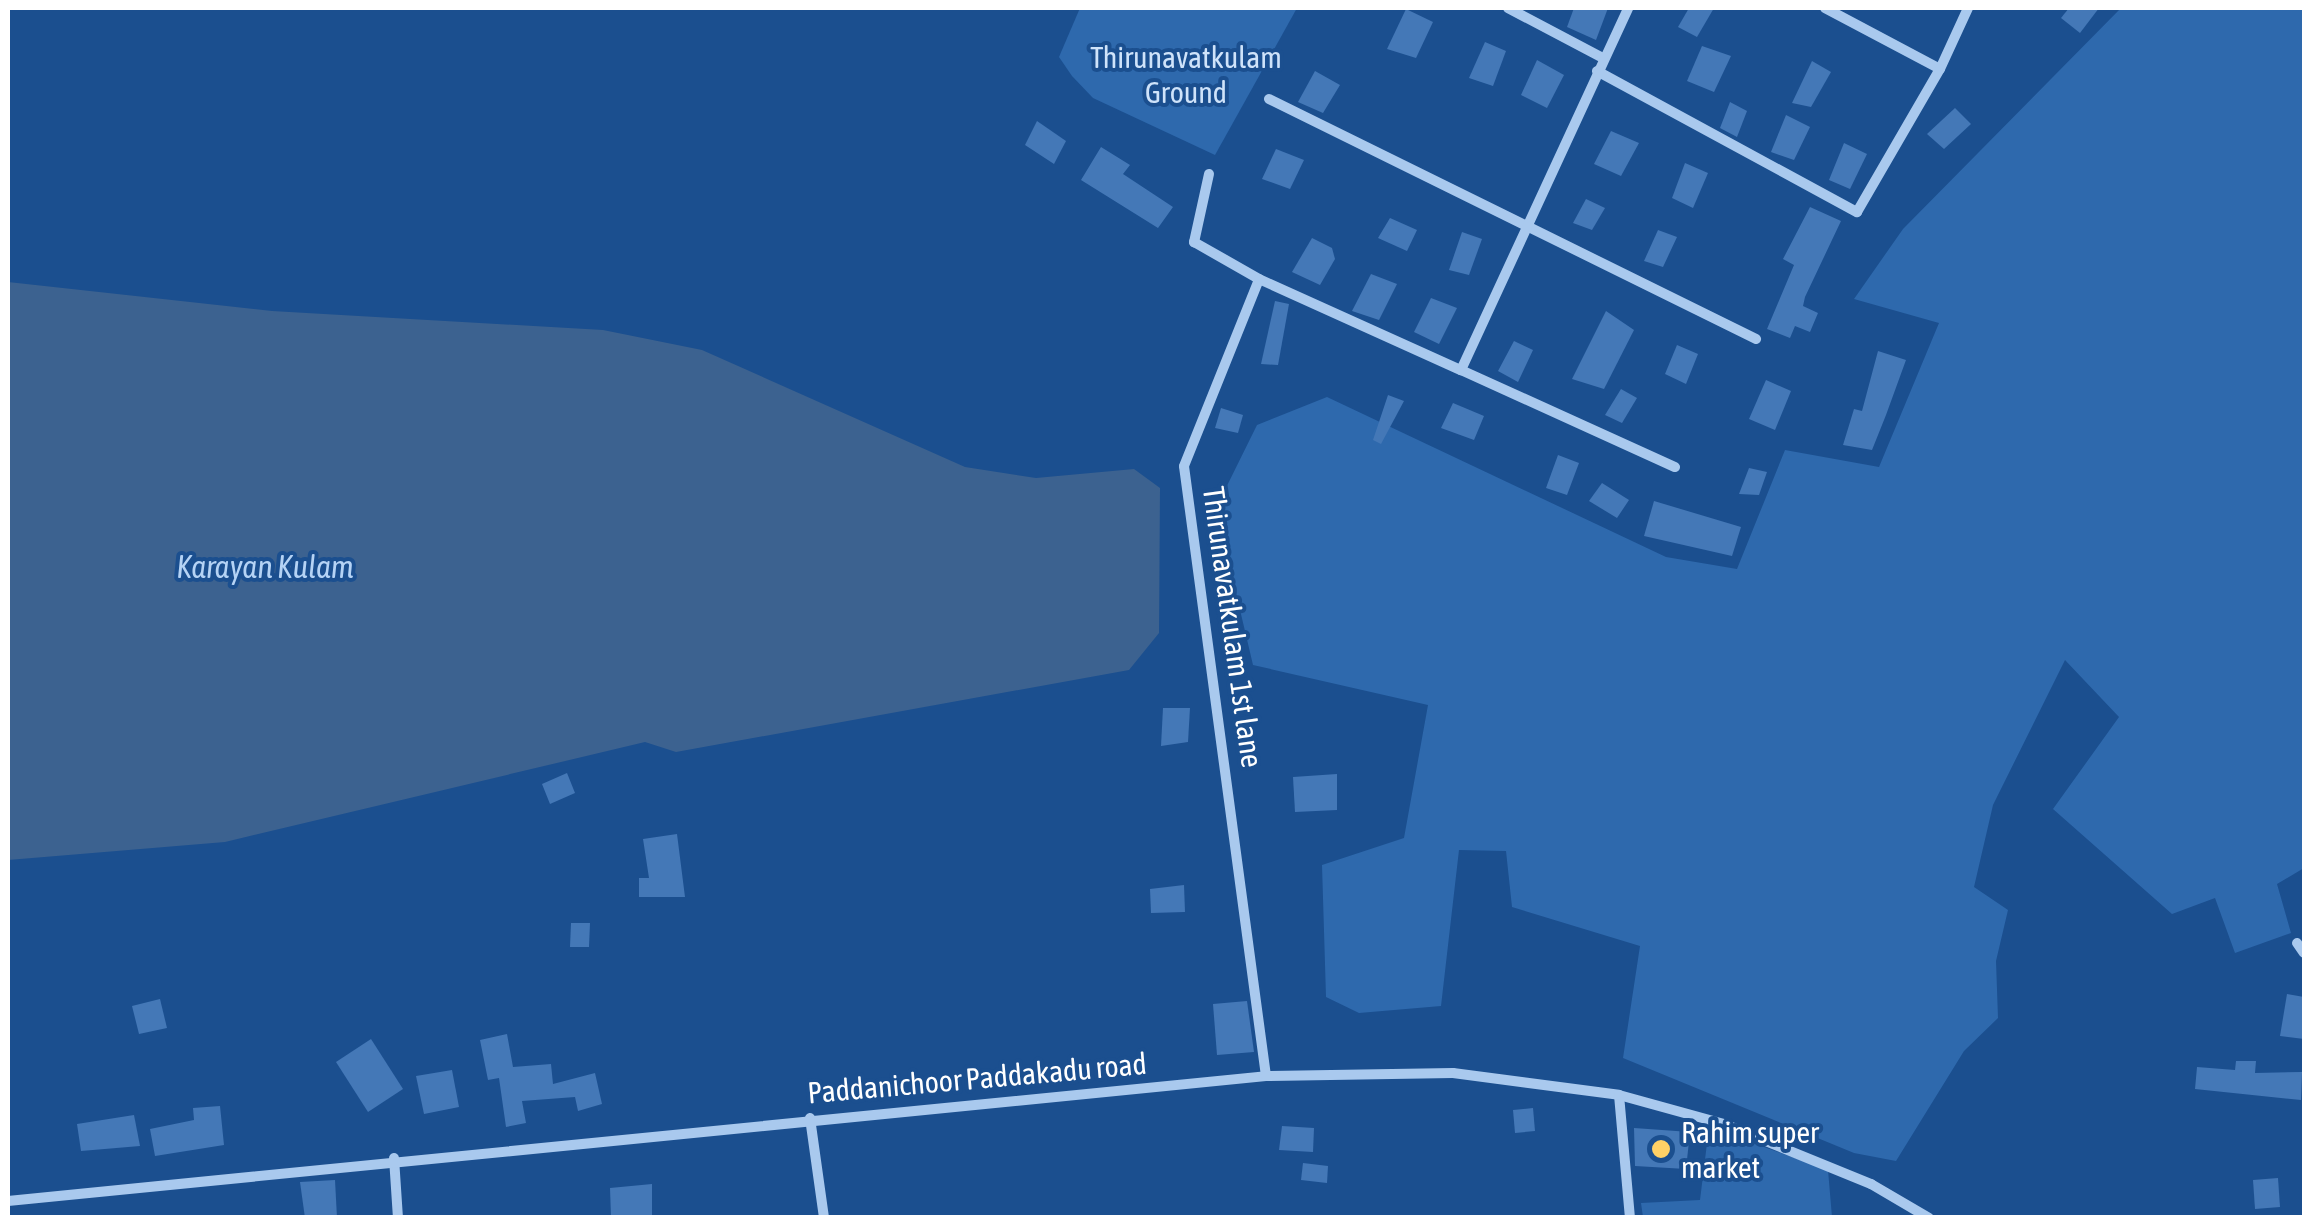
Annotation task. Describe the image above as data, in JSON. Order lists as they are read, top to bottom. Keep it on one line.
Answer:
{"streets":{"street":["Thirunavatkulam 1st lane","Paddanichoor Paddakadu road"]},"crossings":[["Thirunavatkulam 1st lane","Paddanichoor Paddakadu road"]],"water":["Karayan Kulam"],"parks":["Thirunavatkulam Ground"],"places":["Rahim super market"]}
